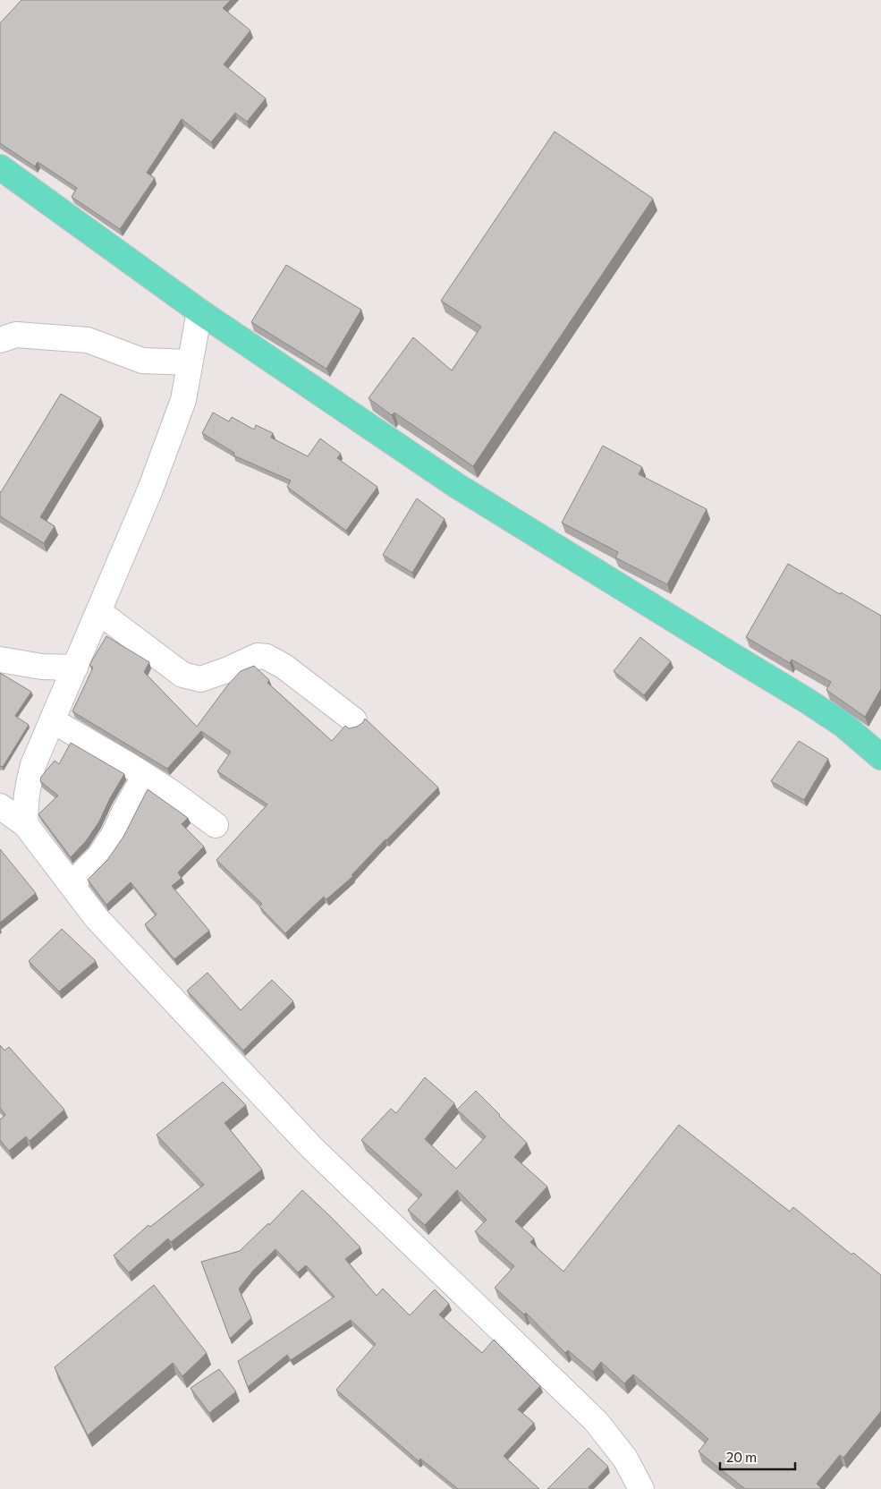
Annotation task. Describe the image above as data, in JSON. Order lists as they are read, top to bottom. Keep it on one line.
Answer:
{"scale_bar":"20 m"}
